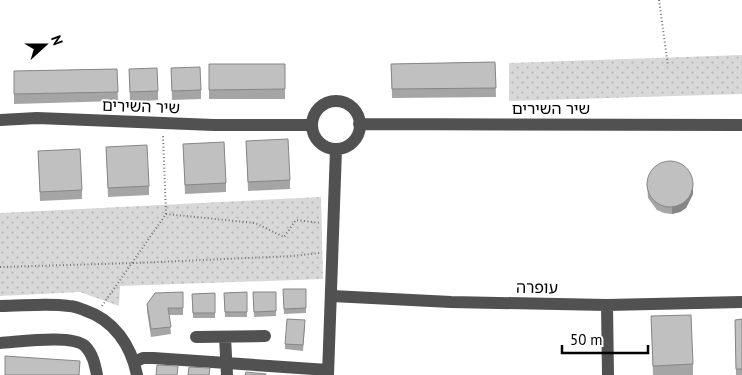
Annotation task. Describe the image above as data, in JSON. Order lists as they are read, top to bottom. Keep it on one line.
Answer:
{"streets":{"street":["שיר השירים","עופרה"]},"scale_bar":"50 m","north":"right"}
